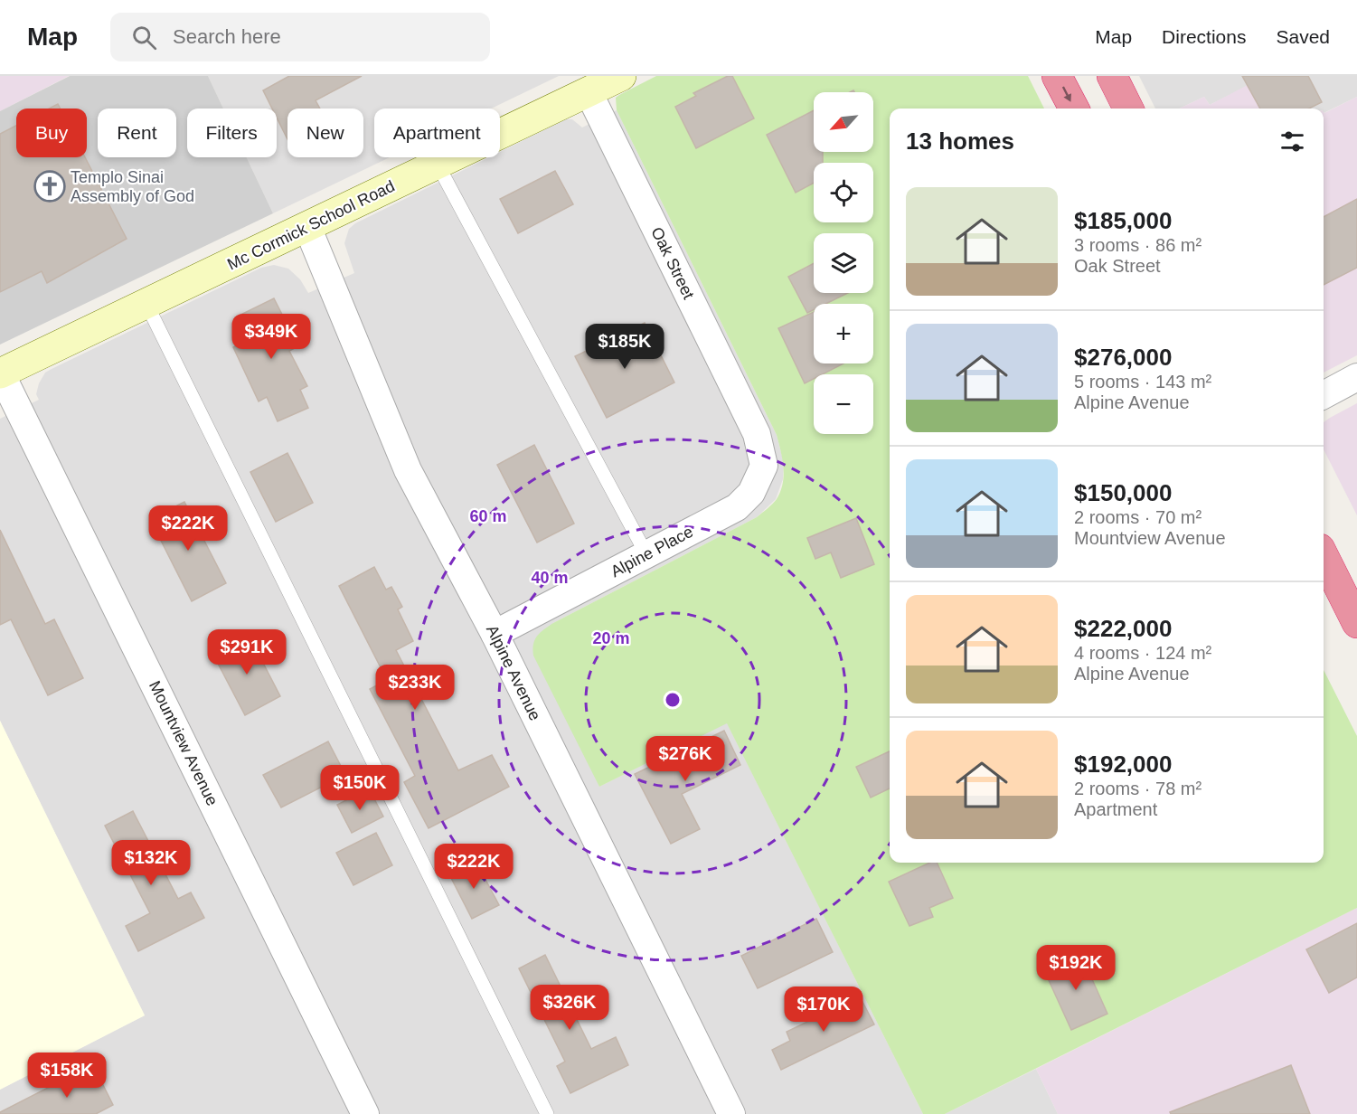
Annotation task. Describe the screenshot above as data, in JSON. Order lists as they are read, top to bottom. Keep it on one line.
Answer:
{"streets":{"street":["Mc Cormick School Road","Oak Street","Alpine Place","Alpine Avenue","Mountview Avenue"]},"crossings":[["Mc Cormick School Road","Oak Street"],["Mc Cormick School Road","Alpine Avenue"],["Mc Cormick School Road","Mountview Avenue"],["Oak Street","Alpine Place"],["Alpine Place","Alpine Avenue"]],"places":{"church":["Templo Sinai Assembly of God"]},"north":"bottom left","page":{"header":"Map","search":"Search here","nav":["Map","Directions","Saved"],"map_buttons":["+","−"],"chip":["Buy","Rent","Filters","New","Apartment"],"heading":"13 homes","list":[{"name":"$185,000","note":"3 rooms · 86 m² · Oak Street"},{"name":"$276,000","note":"5 rooms · 143 m² · Alpine Avenue"},{"name":"$150,000","note":"2 rooms · 70 m² · Mountview Avenue"},{"name":"$222,000","note":"4 rooms · 124 m² · Alpine Avenue"},{"name":"$192,000","note":"2 rooms · 78 m² · Apartment"}],"price":["$349K","$185K","$222K","$291K","$233K","$276K","$150K","$132K","$222K","$192K","$326K","$170K","$158K"]},"rings":["60 m","40 m","20 m"]}
